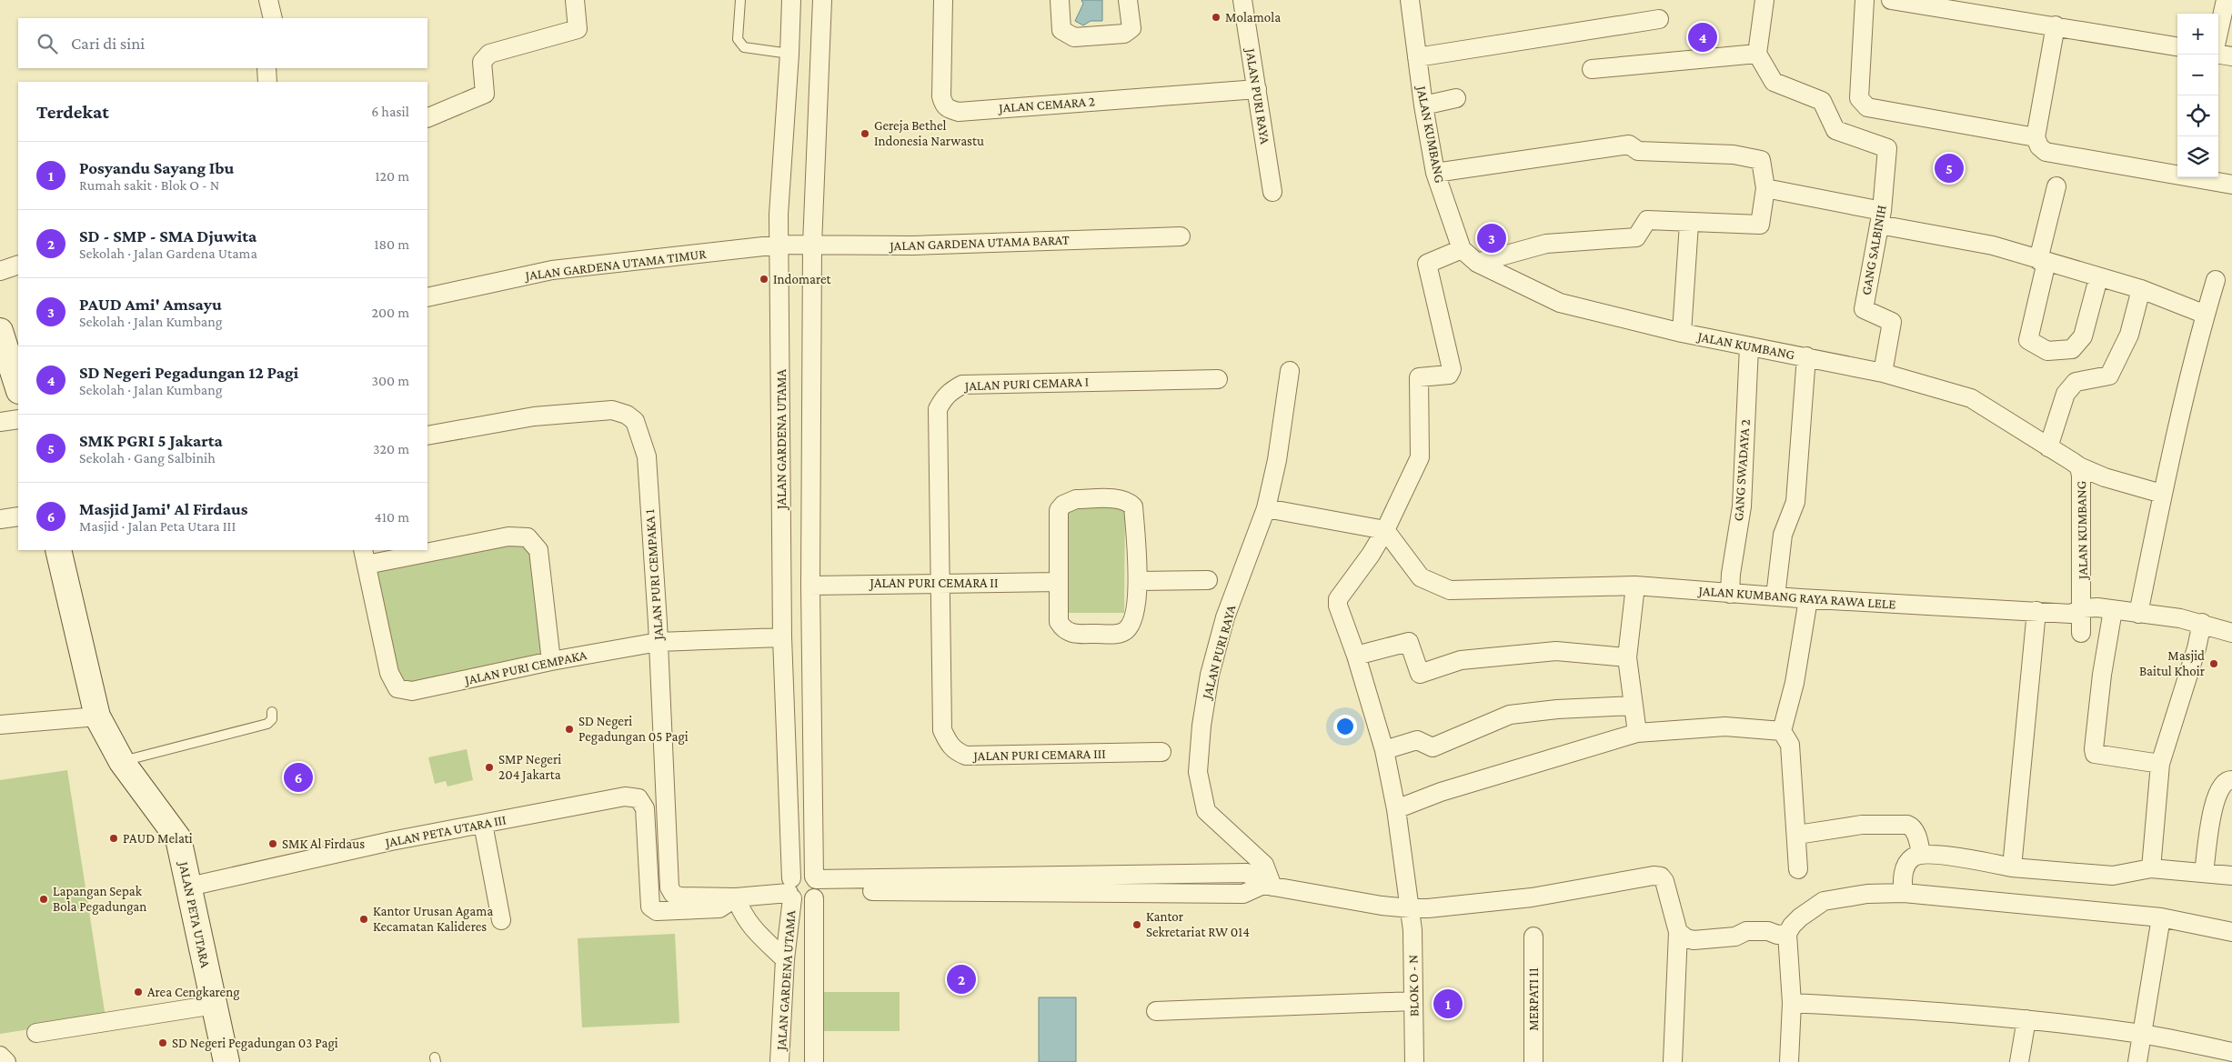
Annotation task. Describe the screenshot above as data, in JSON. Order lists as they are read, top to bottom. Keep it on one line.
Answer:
{"streets":{"street":["JALAN PURI RAYA","JALAN CEMARA 2","JALAN KUMBANG","JALAN GARDENA UTAMA BARAT","GANG SALBINIH","JALAN GARDENA UTAMA TIMUR","JALAN PURI CEMARA I","JALAN GARDENA UTAMA","GANG SWADAYA 2","JALAN PURI CEMPAKA 1","JALAN PURI CEMARA II","JALAN KUMBANG RAYA RAWA LELE","JALAN PURI CEMPAKA","JALAN PURI CEMARA III","JALAN PETA UTARA III","JALAN PETA UTARA","BLOK O - N","MERPATI 11"]},"crossings":[["JALAN PURI RAYA","JALAN CEMARA 2"],["JALAN KUMBANG","GANG SALBINIH"],["JALAN KUMBANG","GANG SWADAYA 2"],["JALAN KUMBANG","JALAN KUMBANG RAYA RAWA LELE"],["JALAN GARDENA UTAMA BARAT","JALAN GARDENA UTAMA TIMUR"],["JALAN GARDENA UTAMA BARAT","JALAN GARDENA UTAMA"],["JALAN GARDENA UTAMA TIMUR","JALAN GARDENA UTAMA"],["JALAN PURI CEMARA I","JALAN PURI CEMARA II"],["JALAN PURI CEMARA I","JALAN PURI CEMARA III"],["JALAN GARDENA UTAMA","JALAN PURI CEMPAKA 1"],["JALAN GARDENA UTAMA","JALAN PURI CEMARA II"],["JALAN GARDENA UTAMA","JALAN PURI CEMPAKA"],["GANG SWADAYA 2","JALAN KUMBANG RAYA RAWA LELE"],["JALAN PURI CEMPAKA 1","JALAN PURI CEMPAKA"],["JALAN PURI CEMPAKA 1","JALAN PETA UTARA III"],["JALAN PURI CEMARA II","JALAN PURI CEMARA III"],["JALAN KUMBANG RAYA RAWA LELE","BLOK O - N"],["JALAN PETA UTARA III","JALAN PETA UTARA"]],"places":["Molamola","Gereja Bethel Indonesia Narwastu","Indomaret","Masjid Baitul Khoir","SD Negeri Pegadungan 05 Pagi","SMP Negeri 204 Jakarta","PAUD Melati","SMK Al Firdaus","Lapangan Sepak Bola Pegadungan","Kantor Urusan Agama Kecamatan Kalideres","Kantor Sekretariat RW 014","Area Cengkareng","SD Negeri Pegadungan 03 Pagi"],"page":{"map_buttons":["+","−"],"search":"Cari di sini","pins":["4","5","3","6","2","1"],"heading":["Terdekat","6 hasil"],"list":[{"mark":"1","name":"Posyandu Sayang Ibu","note":"Rumah sakit · Blok O - N","value":"120 m"},{"mark":"2","name":"SD - SMP - SMA Djuwita","note":"Sekolah · Jalan Gardena Utama","value":"180 m"},{"mark":"3","name":"PAUD Ami' Amsayu","note":"Sekolah · Jalan Kumbang","value":"200 m"},{"mark":"4","name":"SD Negeri Pegadungan 12 Pagi","note":"Sekolah · Jalan Kumbang","value":"300 m"},{"mark":"5","name":"SMK PGRI 5 Jakarta","note":"Sekolah · Gang Salbinih","value":"320 m"},{"mark":"6","name":"Masjid Jami' Al Firdaus","note":"Masjid · Jalan Peta Utara III","value":"410 m"}]}}
